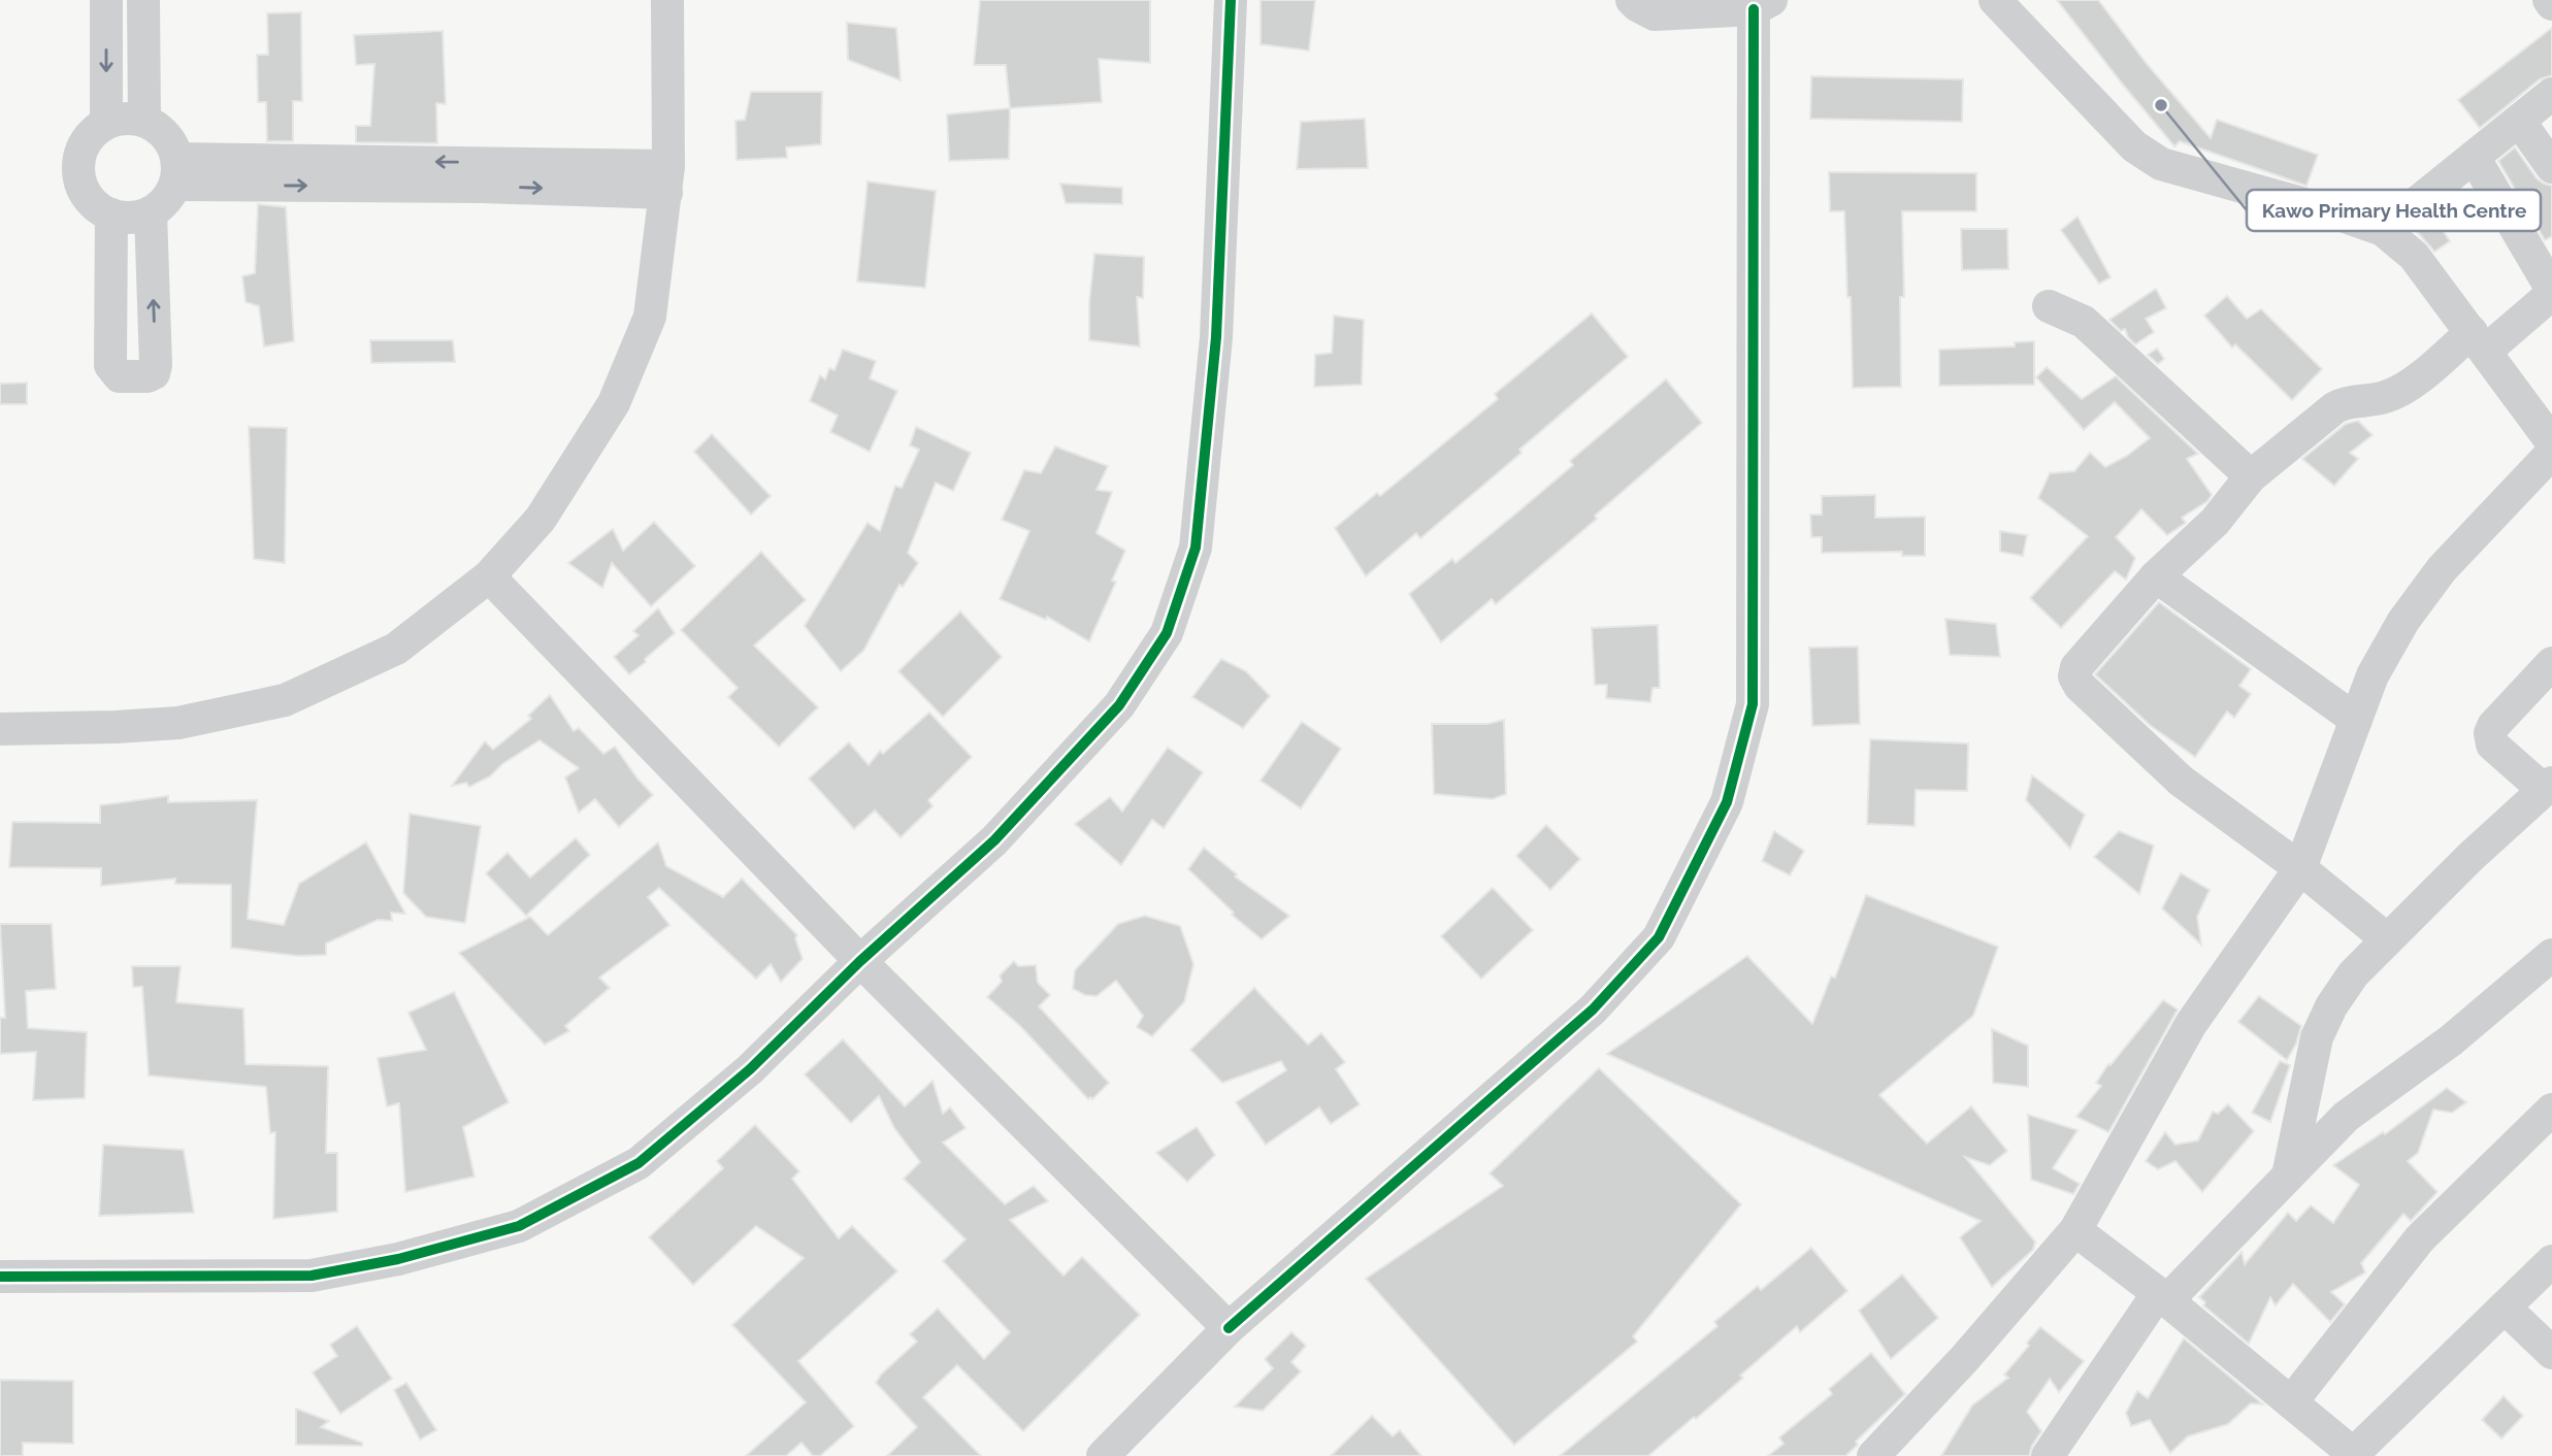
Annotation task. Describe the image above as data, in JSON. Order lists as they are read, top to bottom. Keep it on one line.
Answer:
{"places":["Kawo Primary Health Centre"]}
